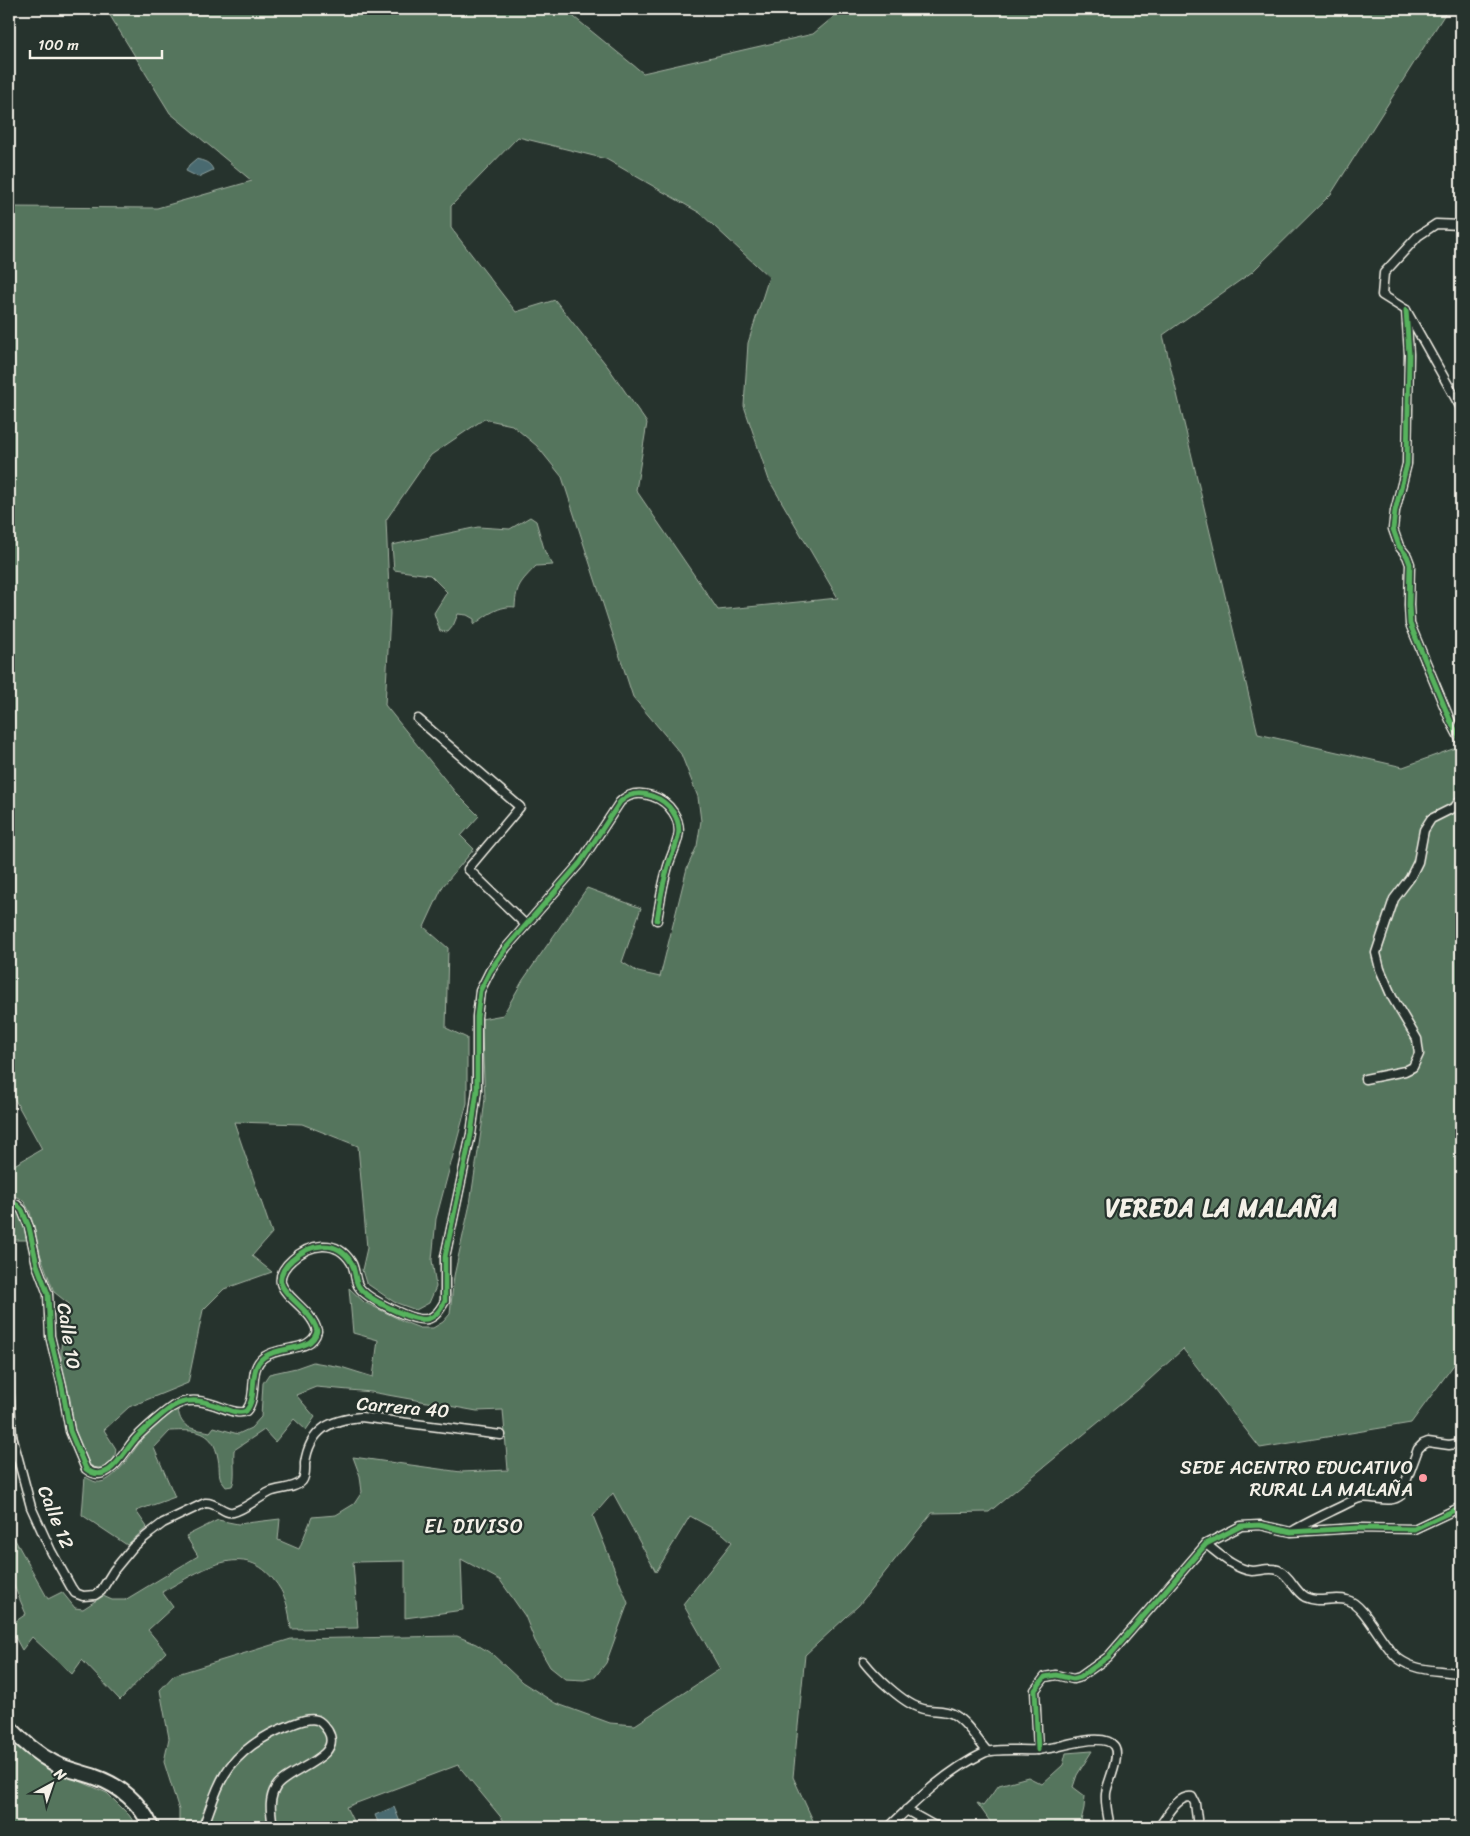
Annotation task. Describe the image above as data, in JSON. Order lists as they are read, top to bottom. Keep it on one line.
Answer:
{"streets":{"street":["Calle 10","Carrera 40","Calle 12"]},"crossings":[["Carrera 40","Calle 12"]],"districts":["VEREDA LA MALAÑA","EL DIVISO"],"places":["SEDE ACENTRO EDUCATIVO RURAL LA MALAÑA"],"scale_bar":"100 m","north":"top right"}
